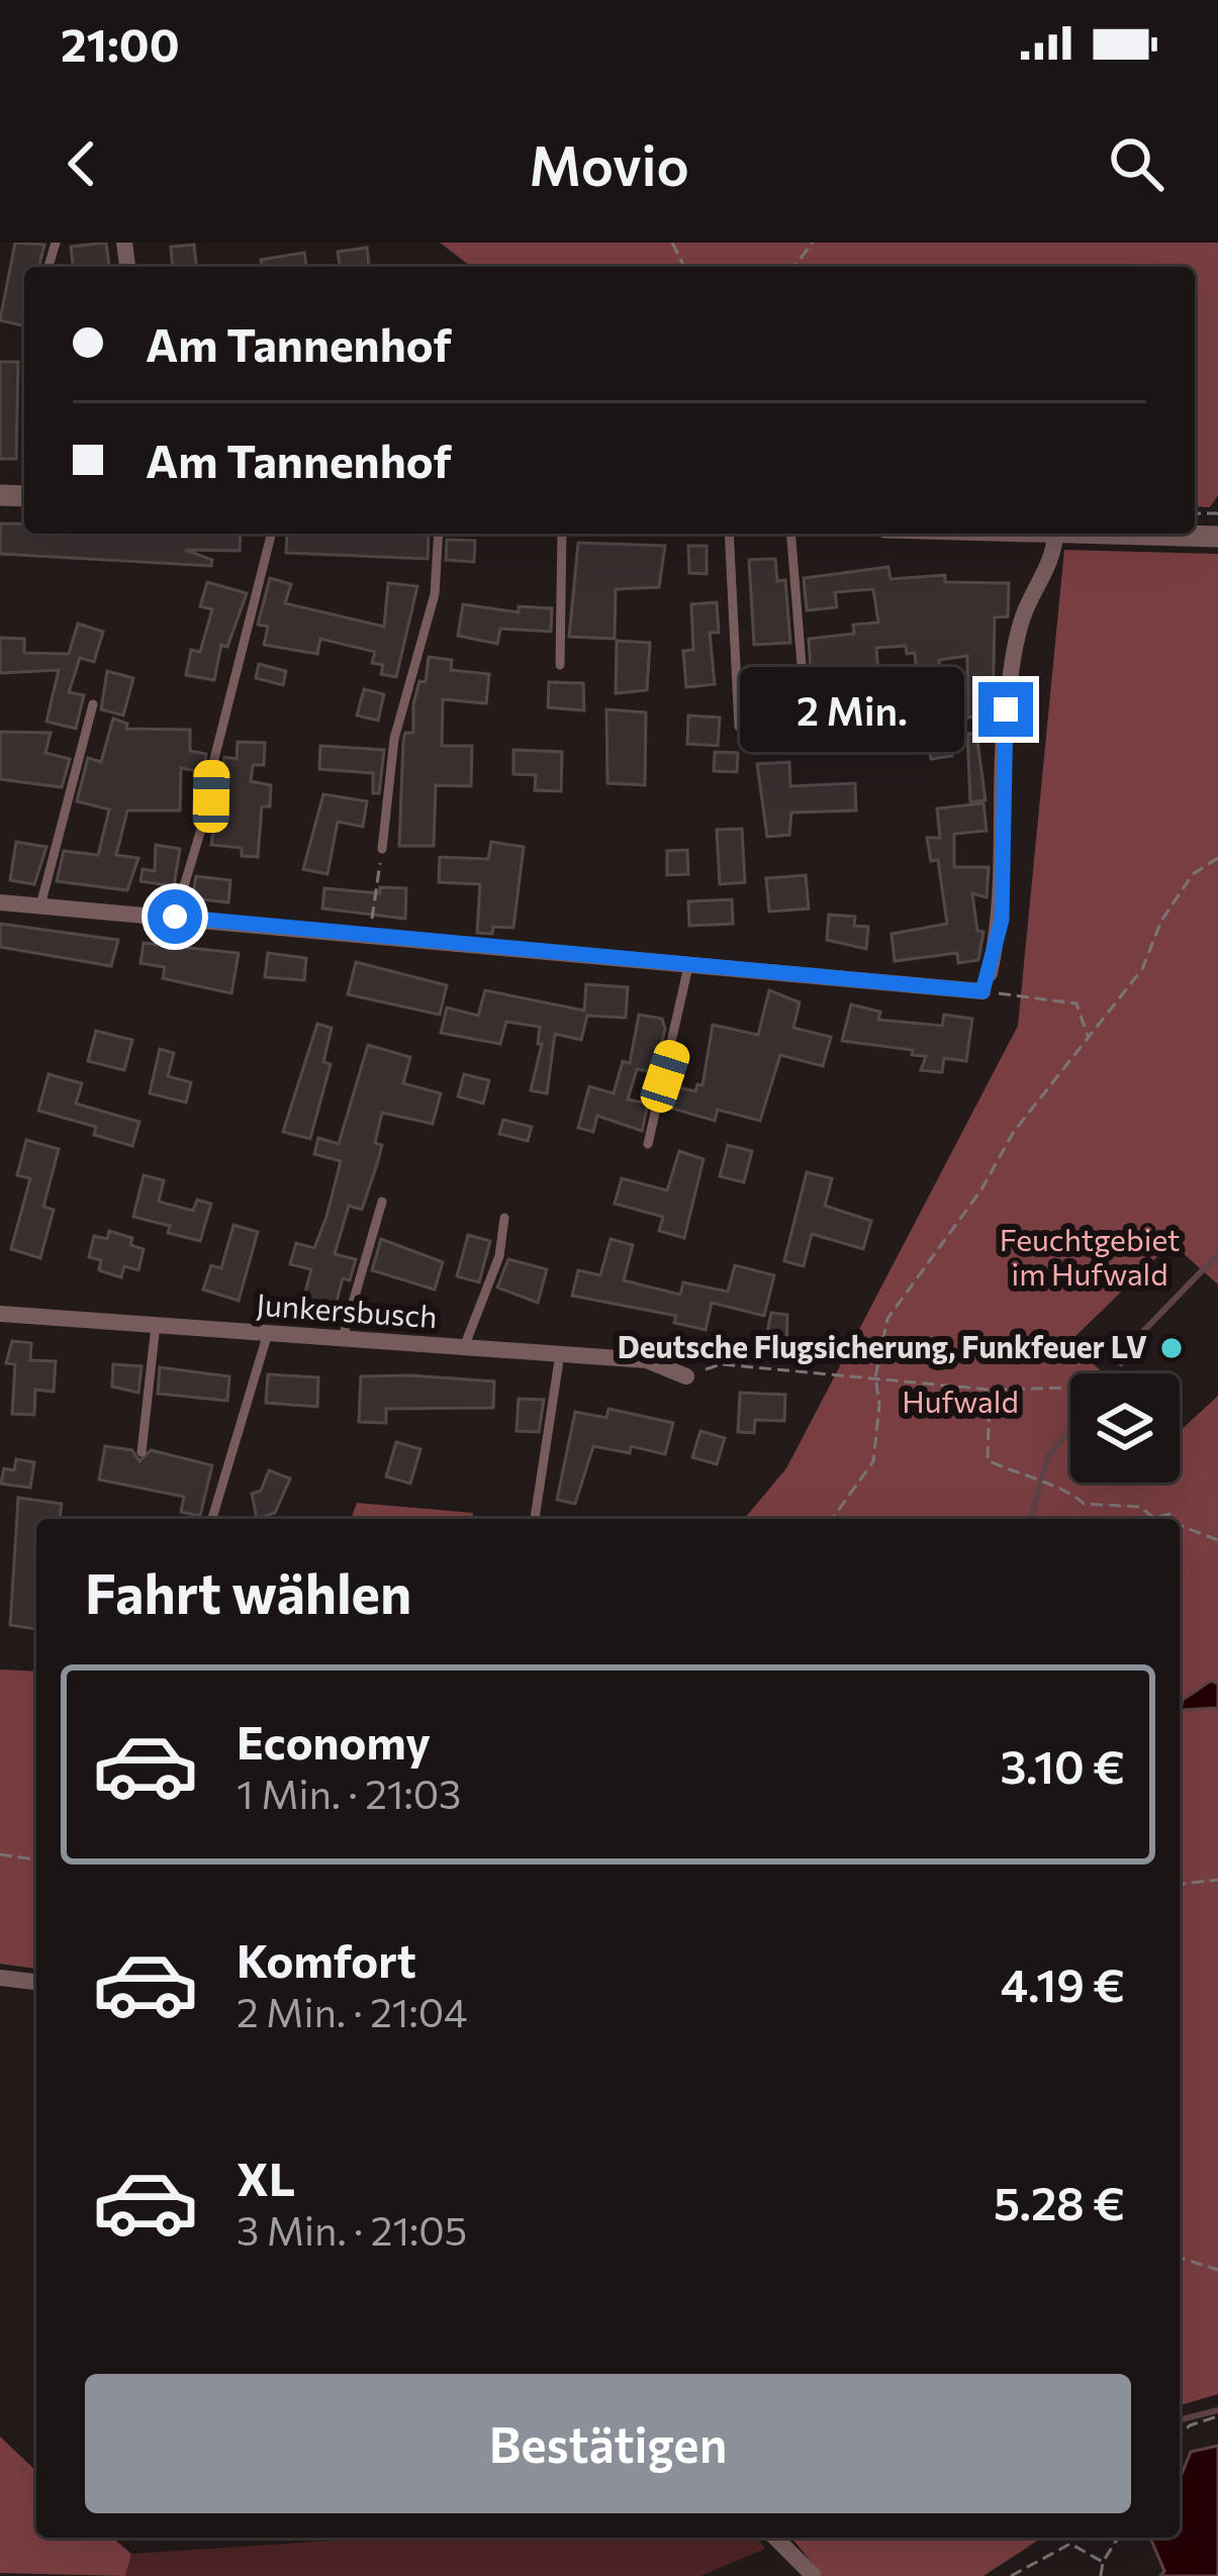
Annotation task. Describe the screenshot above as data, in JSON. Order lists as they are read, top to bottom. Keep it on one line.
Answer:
{"streets":{"street":["Junkersbusch"]},"parks":["Feuchtgebiet im Hufwald","Hufwald"],"places":["Deutsche Flugsicherung, Funkfeuer LV"],"page":{"status":"21:00","header":"Movio","banner":["Am Tannenhof","Am Tannenhof"],"bubble":"2 Min.","heading":"Fahrt wählen","list":[{"name":"Economy","note":"1 Min. · 21:03","value":"3.10 €"},{"name":"Komfort","note":"2 Min. · 21:04","value":"4.19 €"},{"name":"XL","note":"3 Min. · 21:05","value":"5.28 €"}],"buttons":"Bestätigen"}}
